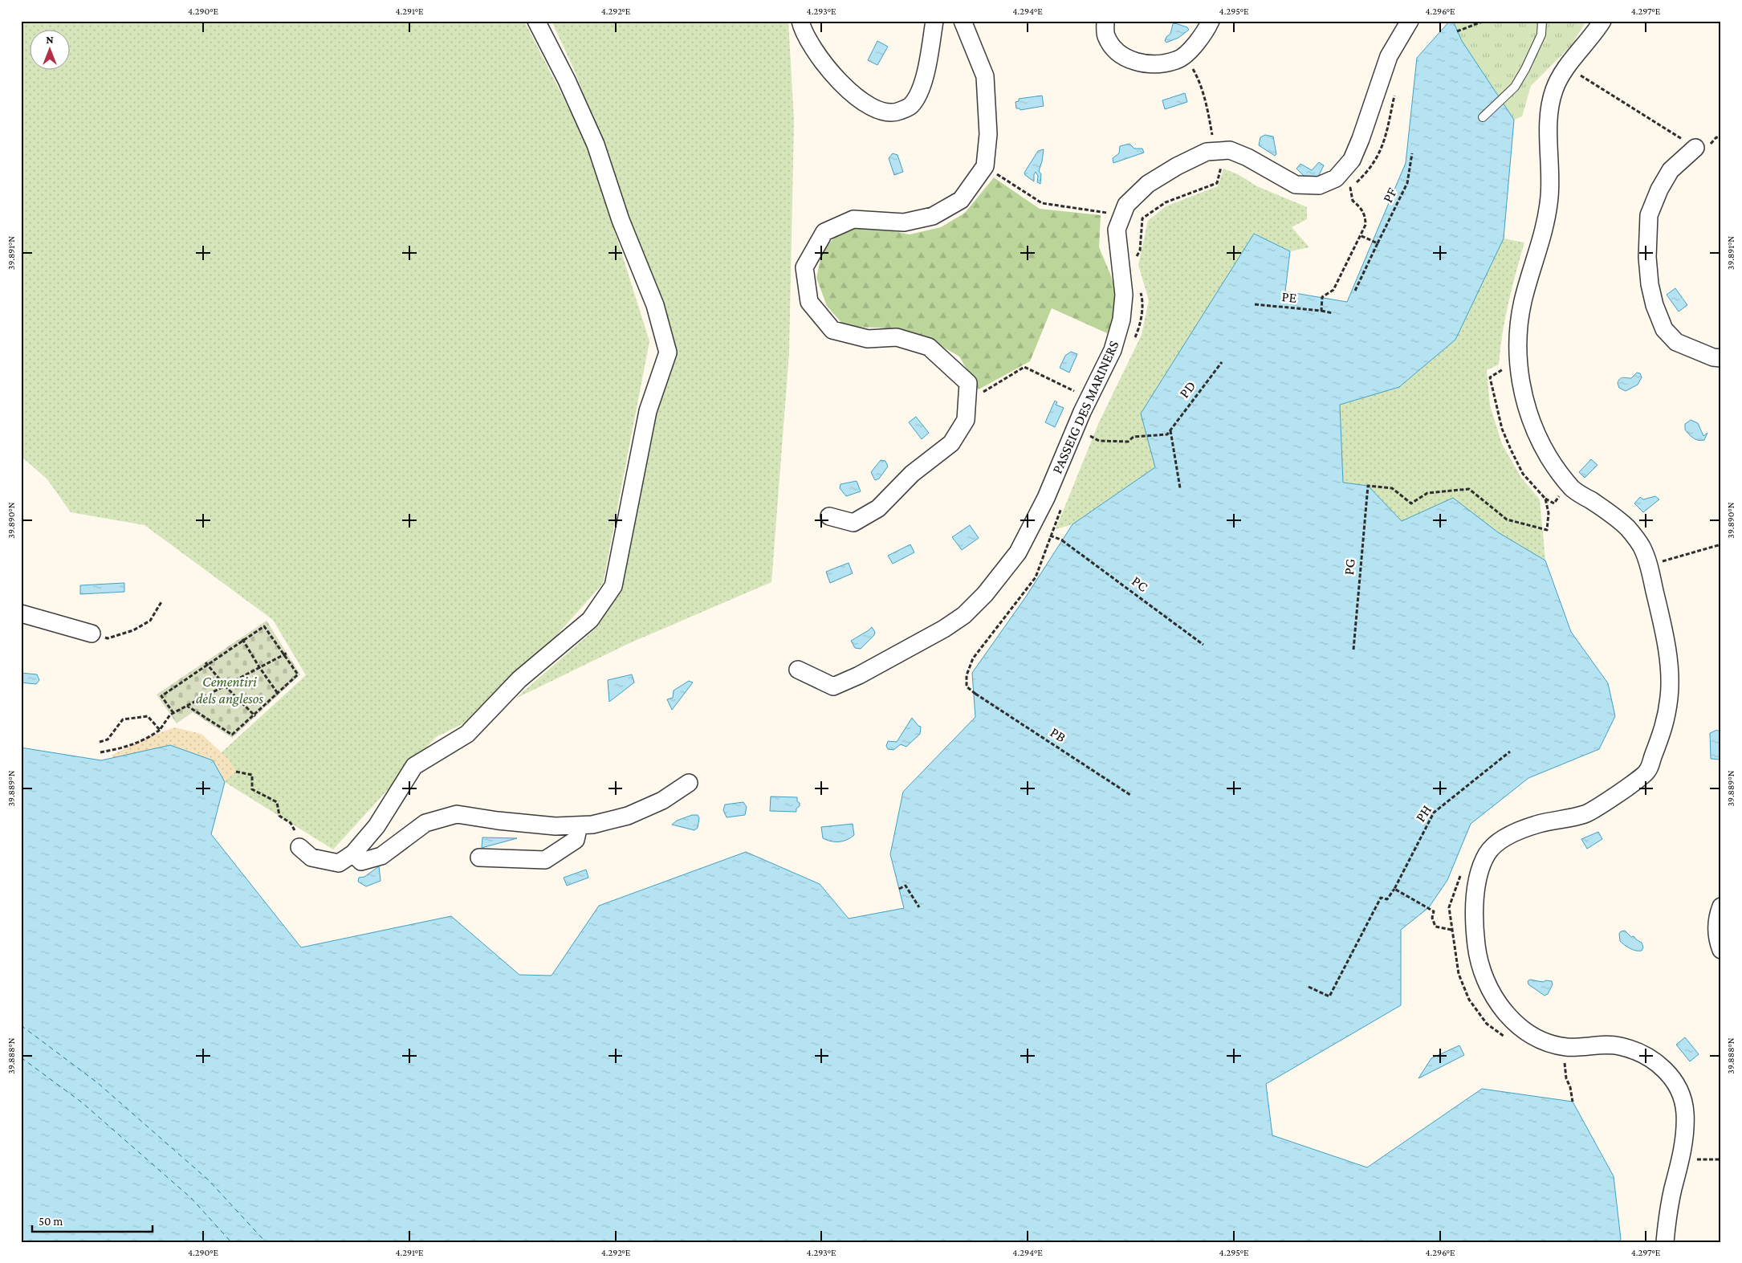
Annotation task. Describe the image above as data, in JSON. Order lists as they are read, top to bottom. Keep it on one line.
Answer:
{"streets":{"street":["PASSEIG DES MARINERS"],"path":["PF","PE","PD","PG","PC","PB","PH"]},"crossings":[["PC","PB"]],"parks":["Cementiri dels anglesos"],"scale_bar":"50 m","north":"top","coordinates":["4.290°E","4.291°E","4.292°E","4.293°E","4.294°E","4.295°E","4.296°E","4.297°E","39.891°N","39.890°N","39.889°N","39.888°N"]}
